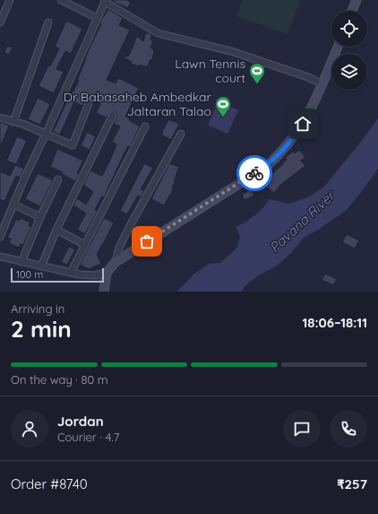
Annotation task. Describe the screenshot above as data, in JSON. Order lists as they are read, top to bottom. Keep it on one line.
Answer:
{"water":["Pavana River"],"places":{"sports":["Lawn Tennis court","Dr Babasaheb Ambedkar Jaltaran Talao"]},"scale_bar":"100 m","page":{"scale":"100 m","heading":["2 min","Arriving in","18:06–18:11"],"panel":["Jordan","Courier · 4.7","Order #8740","₹257"],"bar":"On the way · 80 m"}}
